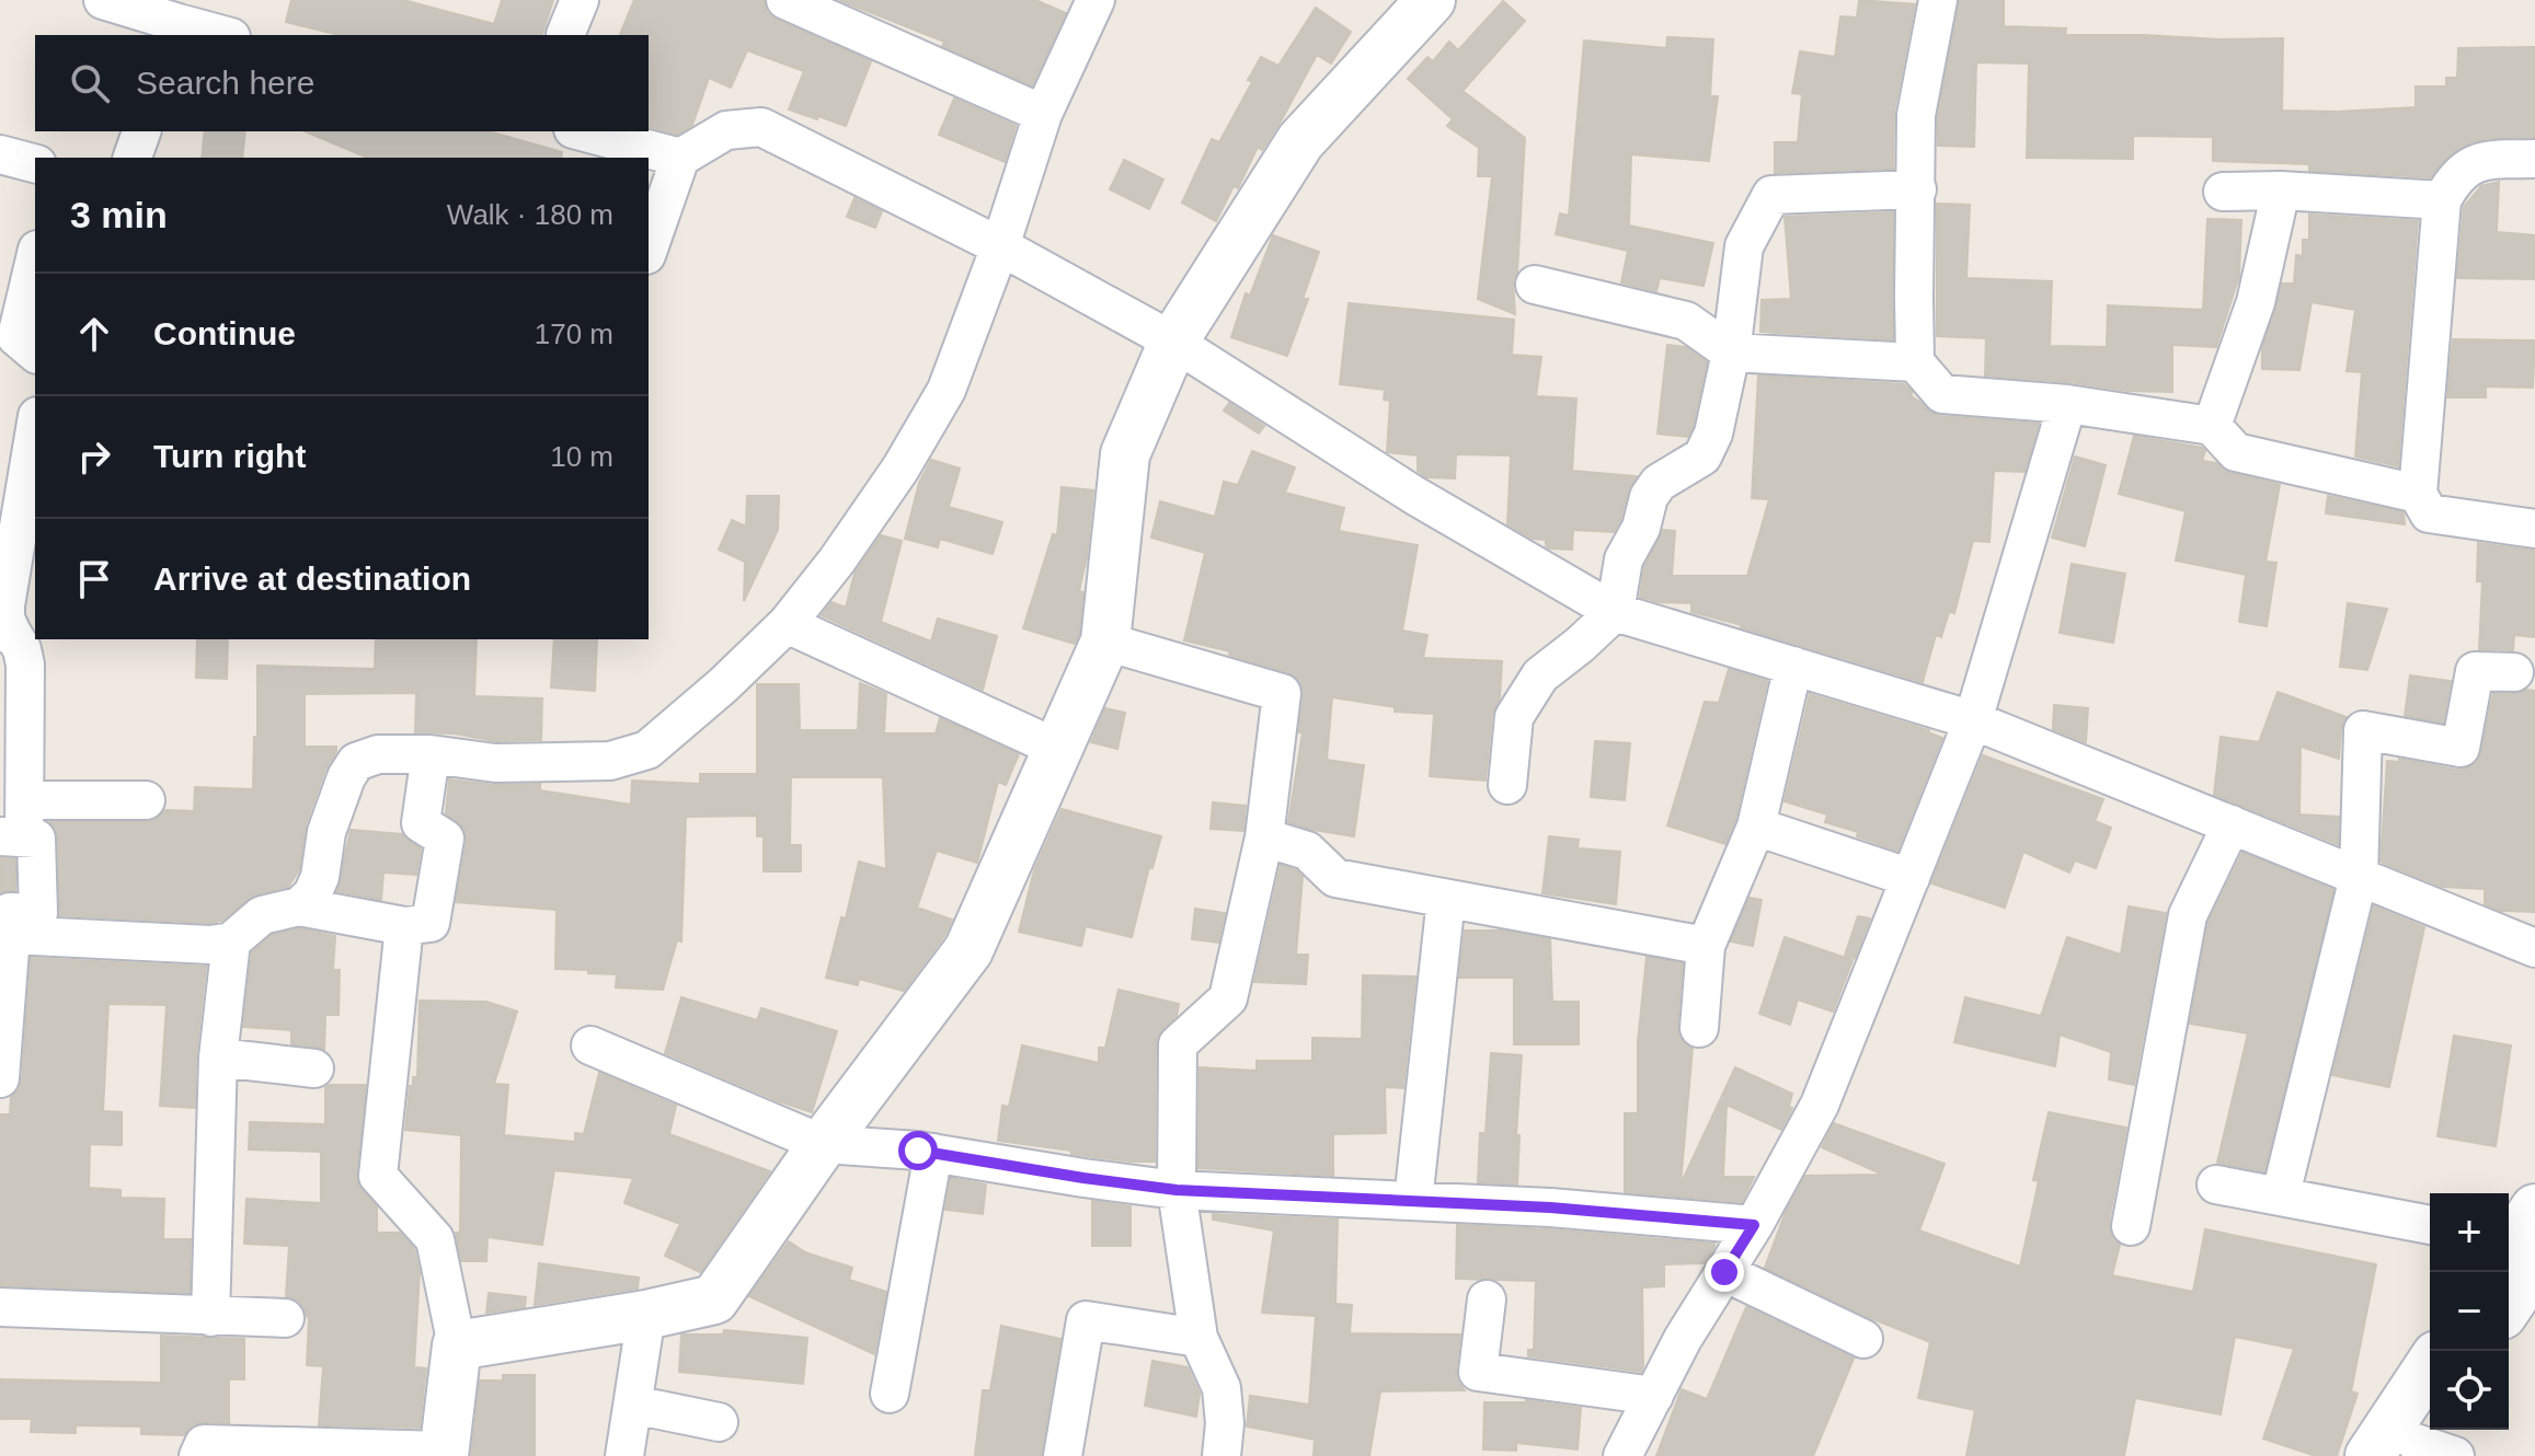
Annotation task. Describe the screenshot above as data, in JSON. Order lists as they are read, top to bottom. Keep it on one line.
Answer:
{"page":{"search":"Search here","heading":["3 min","Walk · 180 m"],"list":[["Continue","170 m"],["Turn right","10 m"],"Arrive at destination"],"map_buttons":["+","−"]}}
